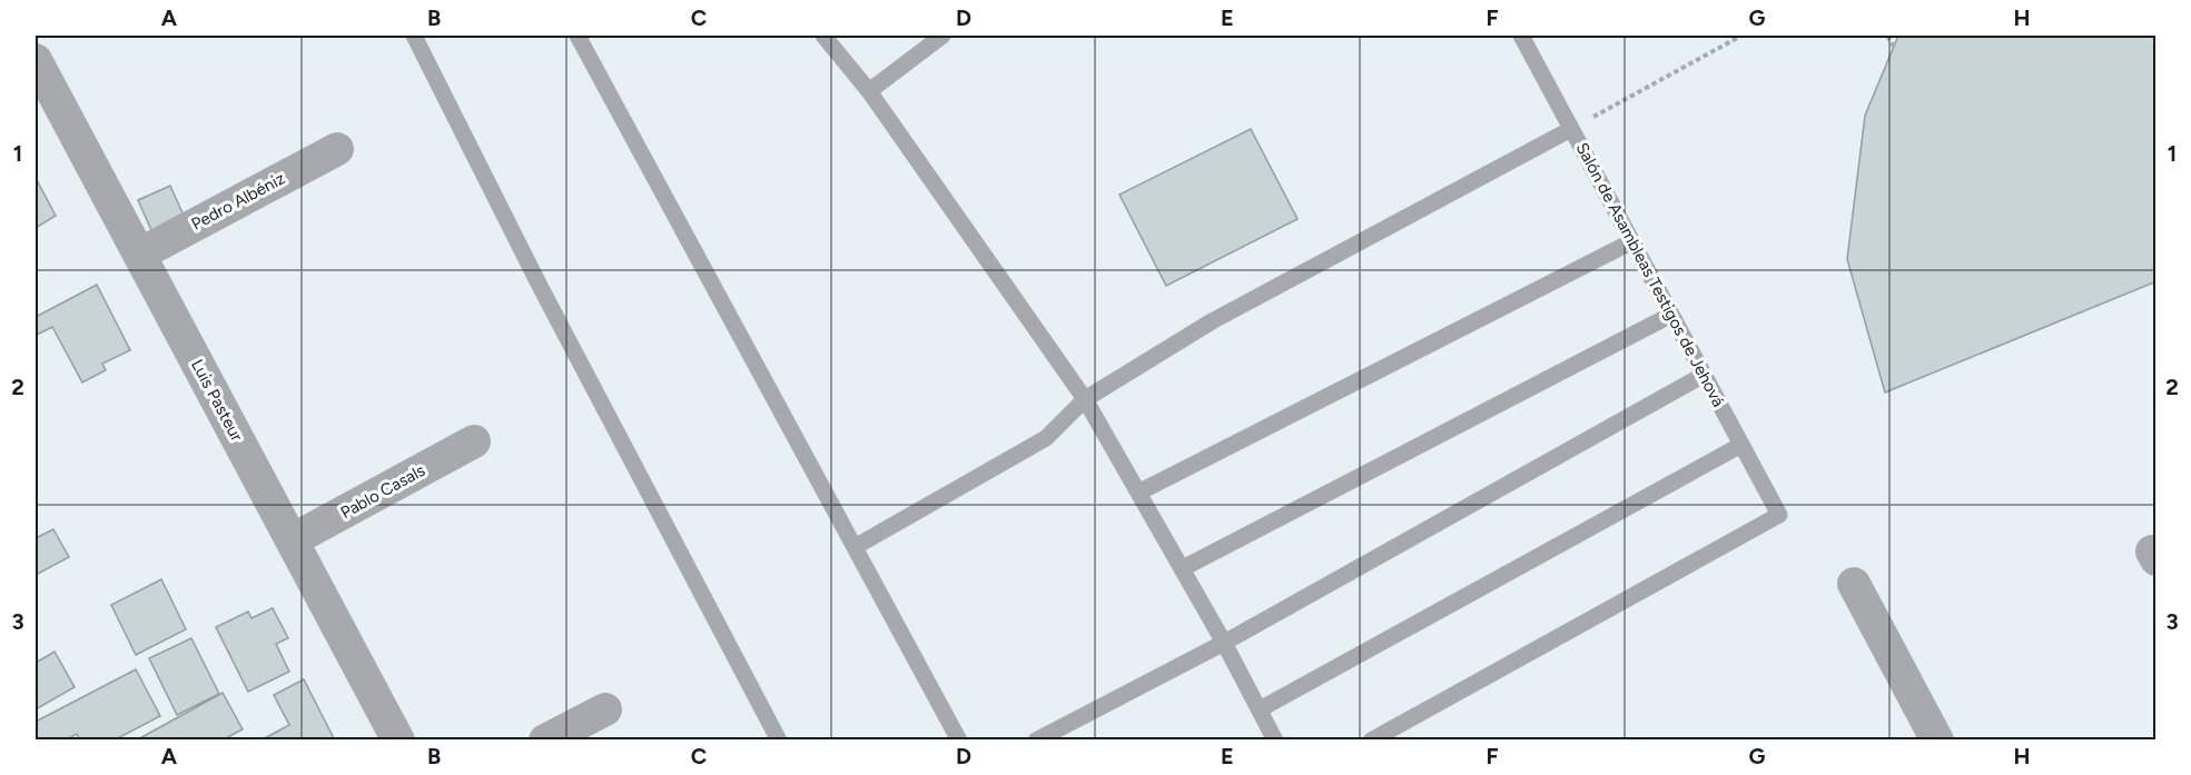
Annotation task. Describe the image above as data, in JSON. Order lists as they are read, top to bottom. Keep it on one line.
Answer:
{"streets":{"street":["Pedro Albéniz","Luis Pasteur","Pablo Casals"],"lane":["Salón de Asambleas Testigos de Jehová"]},"crossings":[["Pedro Albéniz","Luis Pasteur"],["Luis Pasteur","Pablo Casals"]],"grid":{"columns":["A","B","C","D","E","F","G","H"],"rows":["1","2","3"]}}
